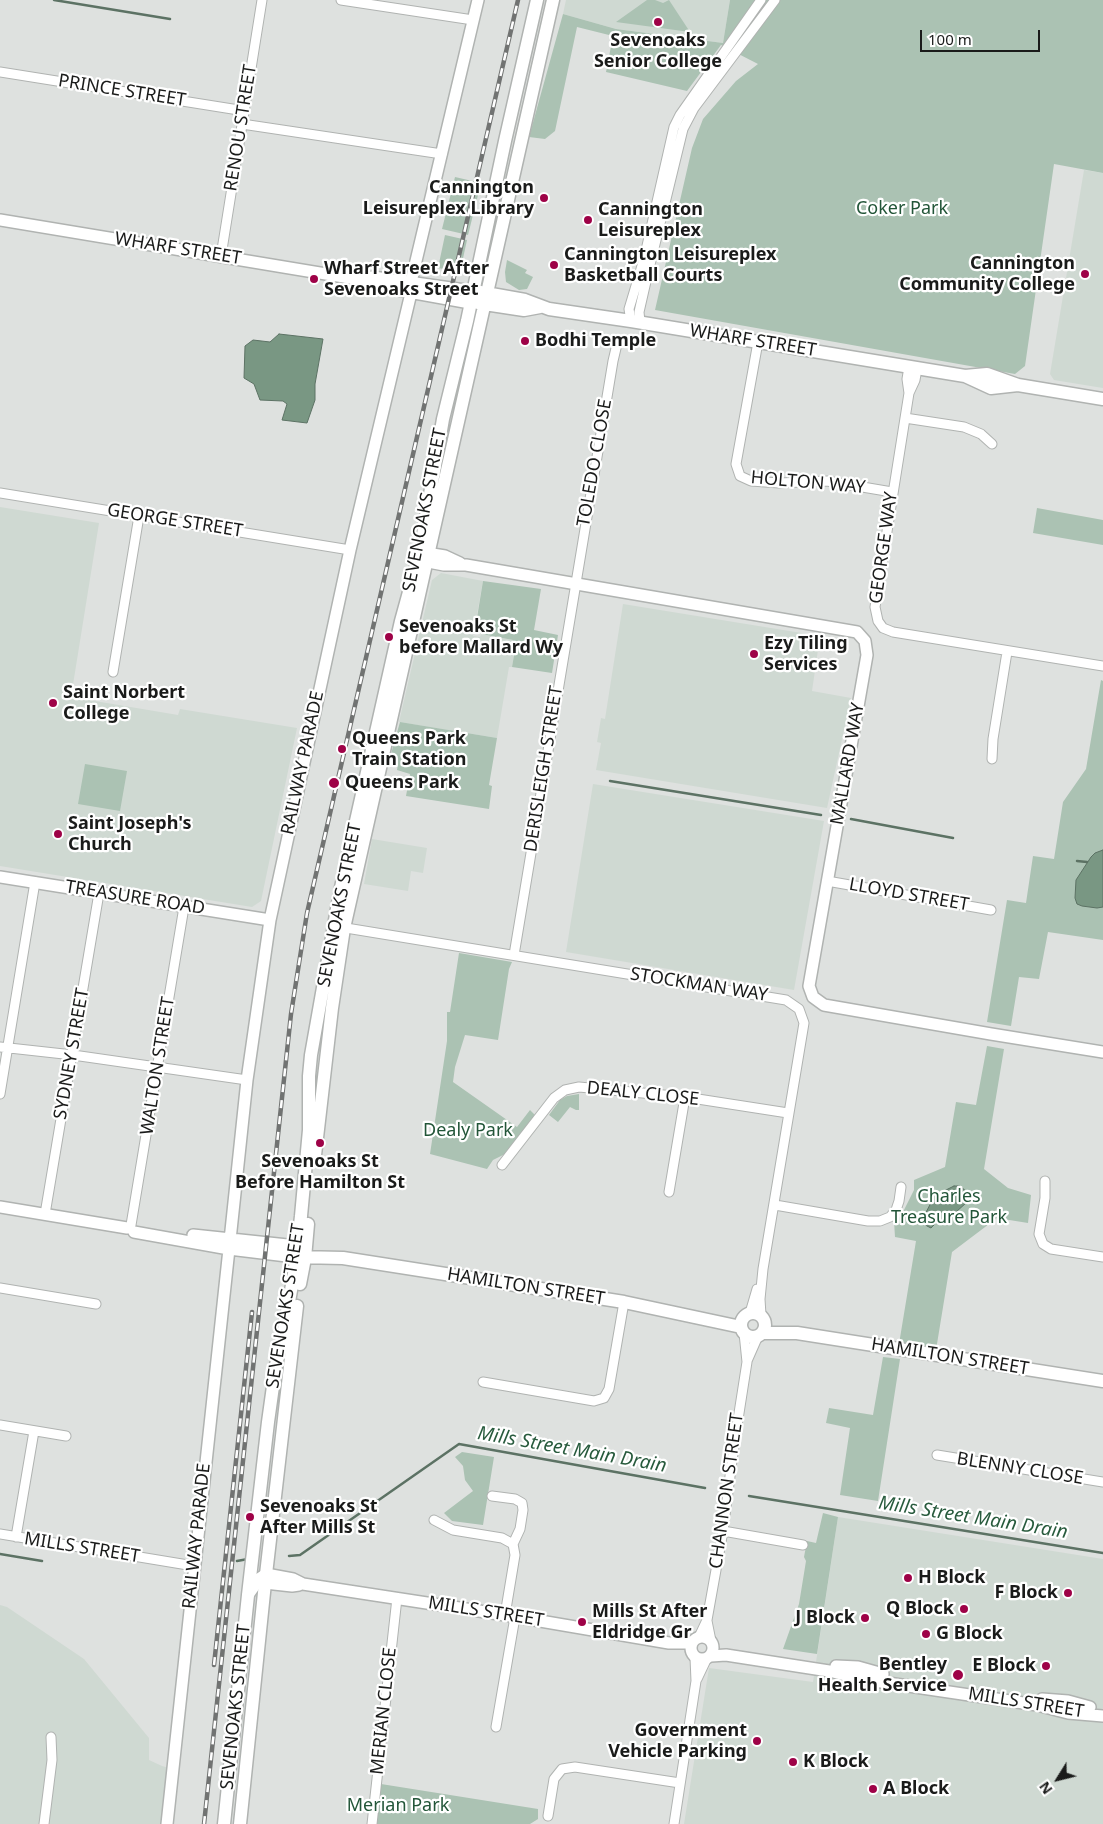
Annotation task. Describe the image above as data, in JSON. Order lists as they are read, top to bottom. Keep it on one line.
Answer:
{"streets":{"main road":["WHARF STREET","SEVENOAKS STREET","HAMILTON STREET"],"street":["PRINCE STREET","RENOU STREET","TOLEDO CLOSE","HOLTON WAY","GEORGE STREET","GEORGE WAY","RAILWAY PARADE","MALLARD WAY","DERISLEIGH STREET","LLOYD STREET","TREASURE ROAD","STOCKMAN WAY","SYDNEY STREET","WALTON STREET","DEALY CLOSE","BLENNY CLOSE","CHANNON STREET","MILLS STREET","MERIAN CLOSE"]},"crossings":[["PRINCE STREET","RENOU STREET"],["RENOU STREET","WHARF STREET"],["WHARF STREET","HOLTON WAY"],["WHARF STREET","SEVENOAKS STREET"],["WHARF STREET","GEORGE WAY"],["WHARF STREET","RAILWAY PARADE"],["TOLEDO CLOSE","MALLARD WAY"],["TOLEDO CLOSE","DERISLEIGH STREET"],["HOLTON WAY","GEORGE WAY"],["SEVENOAKS STREET","MALLARD WAY"],["SEVENOAKS STREET","STOCKMAN WAY"],["SEVENOAKS STREET","HAMILTON STREET"],["SEVENOAKS STREET","MILLS STREET"],["GEORGE STREET","RAILWAY PARADE"],["RAILWAY PARADE","TREASURE ROAD"],["RAILWAY PARADE","HAMILTON STREET"],["RAILWAY PARADE","MILLS STREET"],["MALLARD WAY","DERISLEIGH STREET"],["MALLARD WAY","LLOYD STREET"],["DERISLEIGH STREET","STOCKMAN WAY"],["TREASURE ROAD","SYDNEY STREET"],["TREASURE ROAD","WALTON STREET"],["STOCKMAN WAY","DEALY CLOSE"],["STOCKMAN WAY","HAMILTON STREET"],["STOCKMAN WAY","CHANNON STREET"],["SYDNEY STREET","HAMILTON STREET"],["WALTON STREET","HAMILTON STREET"],["HAMILTON STREET","CHANNON STREET"],["CHANNON STREET","MILLS STREET"],["MILLS STREET","MERIAN CLOSE"]],"water":["Mills Street Main Drain"],"parks":["Coker Park","Dealy Park","Charles Treasure Park","Merian Park"],"places":["Sevenoaks Senior College","Cannington Leisureplex Library","Cannington Leisureplex","Cannington Leisureplex Basketball Courts","Cannington Community College","Wharf Street After Sevenoaks Street","Bodhi Temple","Sevenoaks St before Mallard Wy","Ezy Tiling Services","Saint Norbert College","Queens Park Train Station","Queens Park","Saint Joseph's Church","Sevenoaks St Before Hamilton St","Sevenoaks St After Mills St","H Block","F Block","Q Block","J Block","Mills St After Eldridge Gr","G Block","E Block","Bentley Health Service","Government Vehicle Parking","K Block","A Block"],"scale_bar":"100 m","north":"bottom left"}
